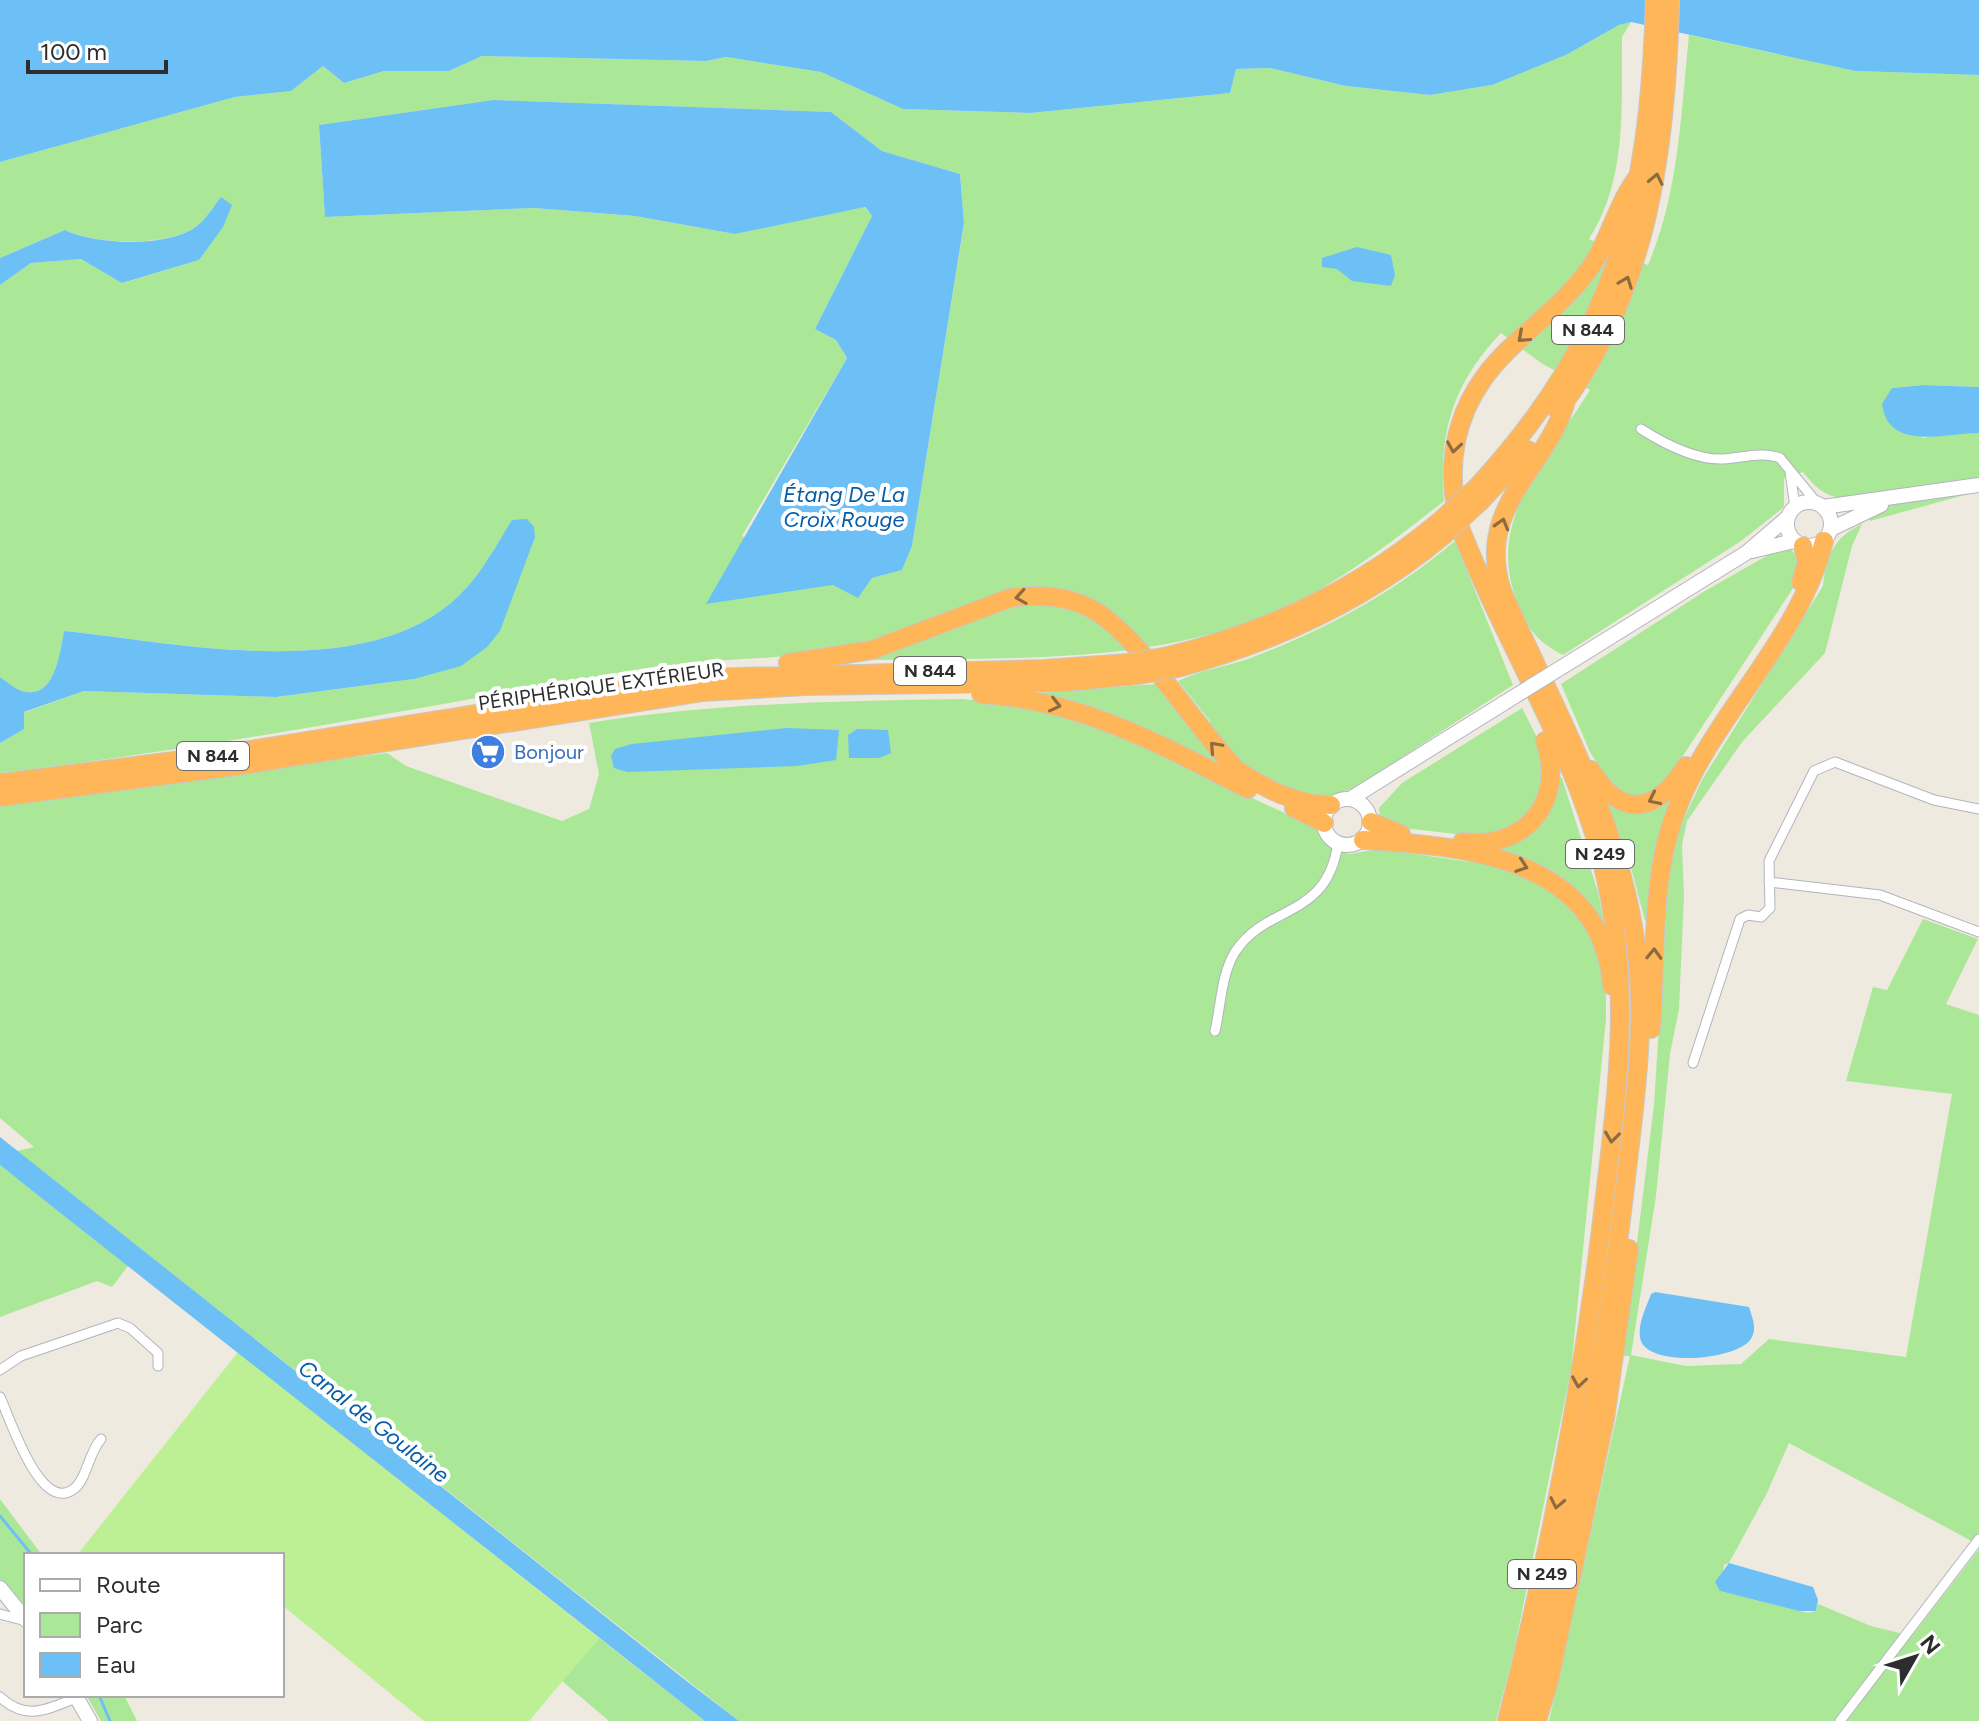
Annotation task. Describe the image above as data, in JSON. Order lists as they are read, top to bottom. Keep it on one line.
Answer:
{"streets":{"highway":["N 844","PÉRIPHÉRIQUE EXTÉRIEUR","N 249"]},"crossings":[["N 844","PÉRIPHÉRIQUE EXTÉRIEUR"],["N 844","N 249"]],"water":["Étang De La Croix Rouge","Canal de Goulaine"],"places":{"supermarket":["Bonjour"]},"legend":["Route","Parc","Eau"],"scale_bar":"100 m","north":"top right"}
